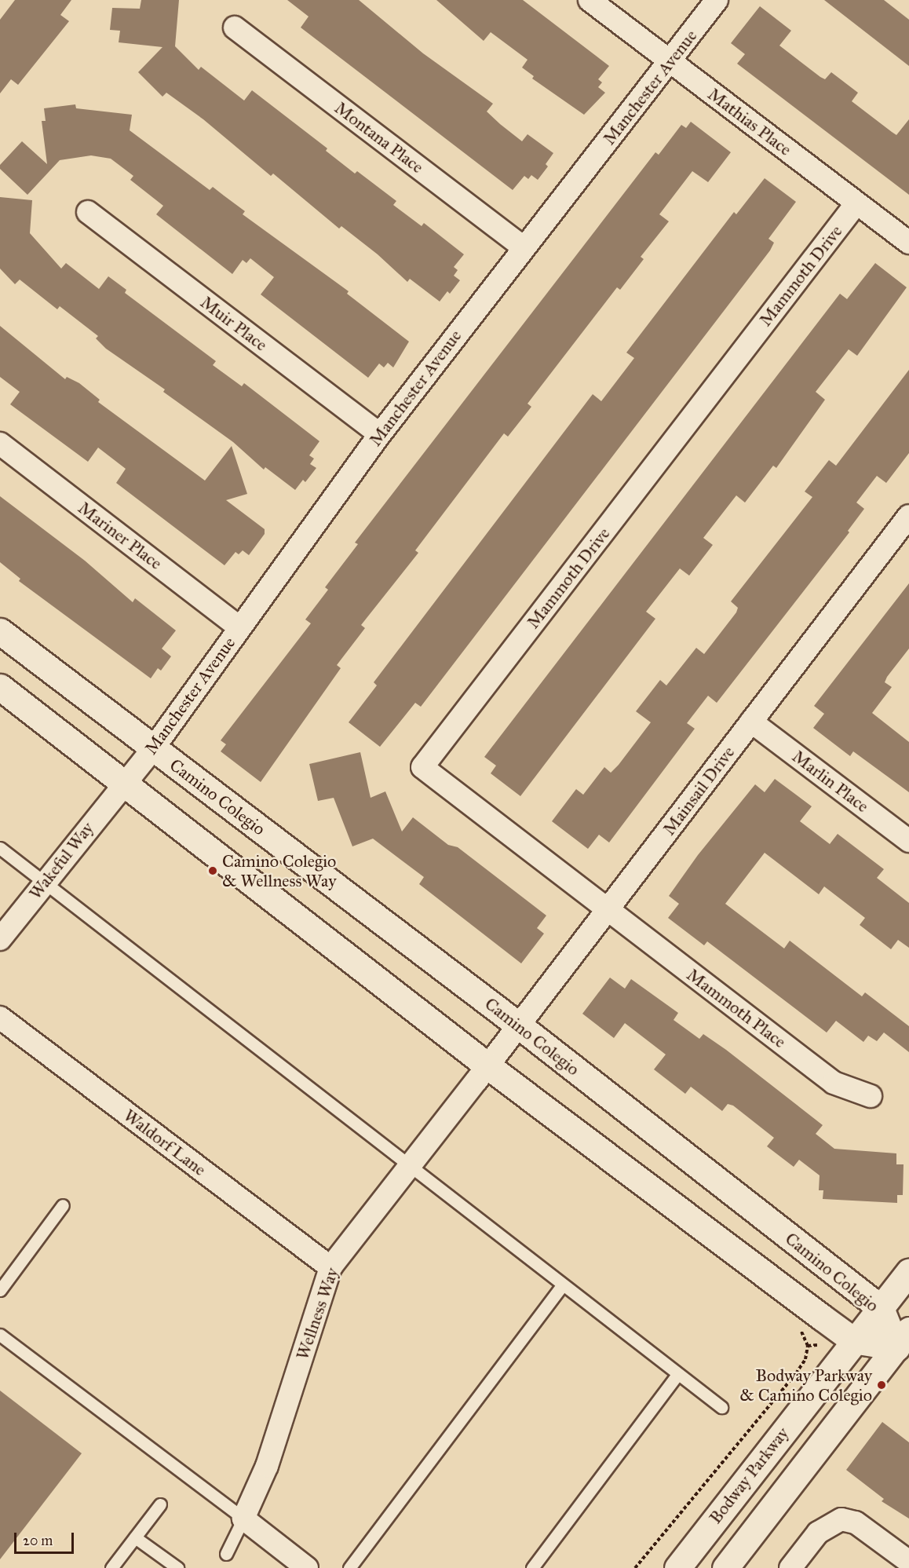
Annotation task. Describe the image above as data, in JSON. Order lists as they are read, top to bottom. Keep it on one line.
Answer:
{"streets":{"street":["Manchester Avenue","Mathias Place","Montana Place","Mammoth Drive","Muir Place","Mariner Place","Marlin Place","Mainsail Drive","Camino Colegio","Wakeful Way","Mammoth Place","Waldorf Lane","Wellness Way","Bodway Parkway"]},"crossings":[["Manchester Avenue","Mathias Place"],["Manchester Avenue","Montana Place"],["Manchester Avenue","Muir Place"],["Manchester Avenue","Mariner Place"],["Manchester Avenue","Camino Colegio"],["Manchester Avenue","Wakeful Way"],["Mathias Place","Mammoth Drive"],["Mammoth Drive","Mainsail Drive"],["Mammoth Drive","Mammoth Place"],["Marlin Place","Mainsail Drive"],["Mainsail Drive","Camino Colegio"],["Mainsail Drive","Mammoth Place"],["Mainsail Drive","Wellness Way"],["Camino Colegio","Bodway Parkway"],["Waldorf Lane","Wellness Way"]],"places":["Camino Colegio & Wellness Way","Bodway Parkway & Camino Colegio"],"scale_bar":"20 m"}
